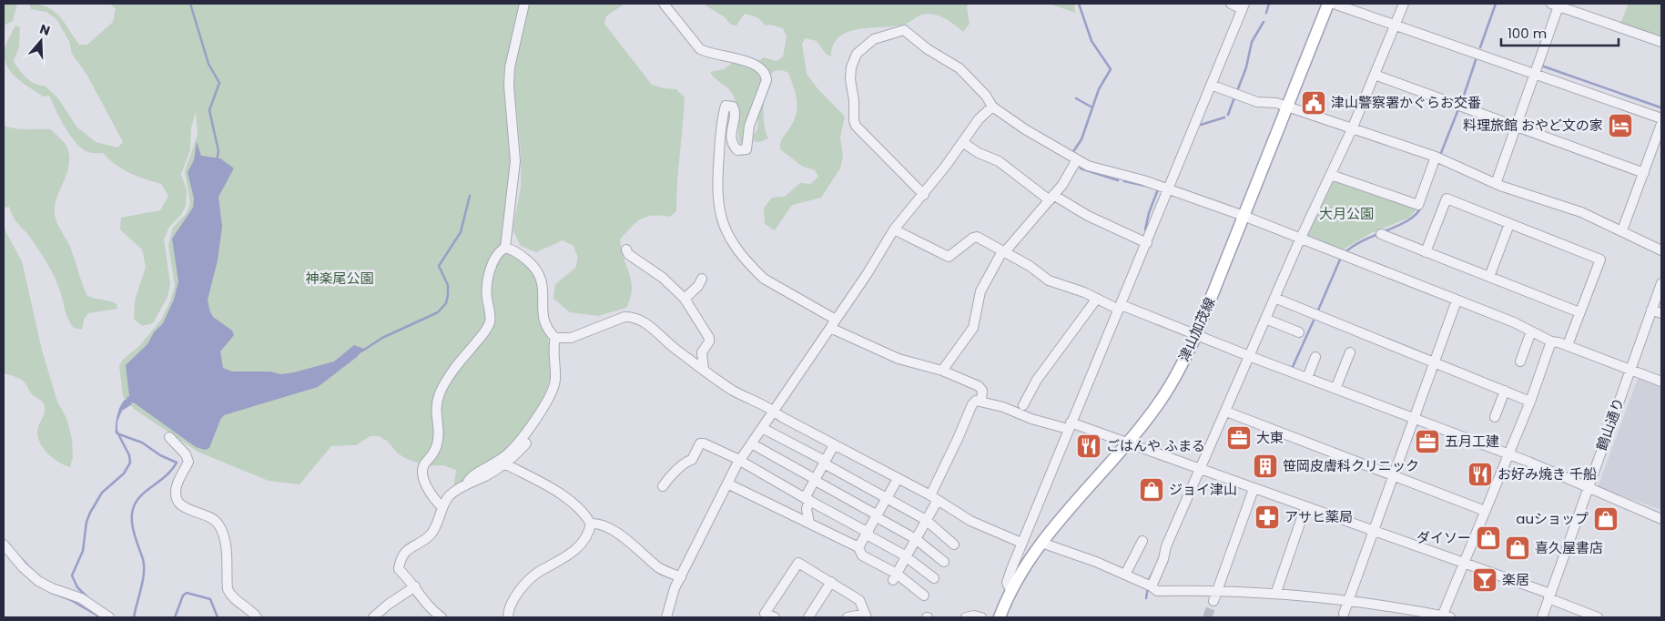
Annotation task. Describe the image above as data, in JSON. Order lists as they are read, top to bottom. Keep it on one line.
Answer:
{"streets":{"main road":["津山加茂線"],"street":["鶴山通り"]},"parks":["大月公園","神楽尾公園"],"places":{"public building":["津山警察署かぐらお交番"],"hotel":["料理旅館 おやど文の家"],"office":["大東","五月工建"],"restaurant":["ごはんや ふまる","お好み焼き 千船"],"building":["笹岡皮膚科クリニック"],"shop":["ジョイ津山","auショップ","ダイソー","喜久屋書店"],"pharmacy":["アサヒ薬局"],"bar":["楽居"]},"scale_bar":"100 m","north":"top"}
